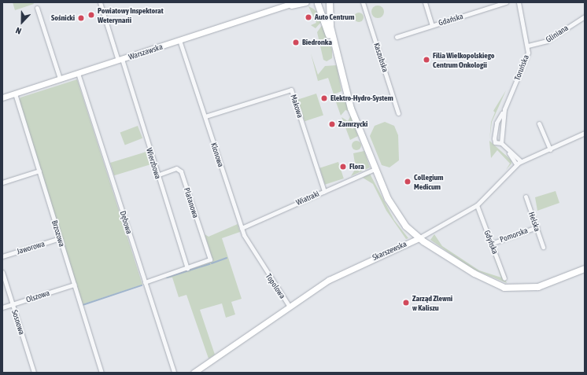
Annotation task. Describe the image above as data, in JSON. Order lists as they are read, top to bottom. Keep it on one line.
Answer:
{"streets":{"main road":["Warszawska","Skarszewska"],"street":["Gdańska","Gliniana","Kaszubska","Toruńska","Makowa","Klonowa","Wierzbowa","Wiatraki","Platanowa","Helska","Dębowa","Brzozowa","Pomorska","Gdyńska","Jaworowa","Topolowa","Olszowa","Sosnowa"]},"crossings":[["Gliniana","Toruńska"],["Warszawska","Klonowa"],["Warszawska","Wierzbowa"],["Warszawska","Dębowa"],["Warszawska","Brzozowa"],["Makowa","Klonowa"],["Makowa","Wiatraki"],["Klonowa","Wiatraki"],["Klonowa","Topolowa"],["Wierzbowa","Platanowa"],["Helska","Pomorska"],["Brzozowa","Jaworowa"],["Brzozowa","Olszowa"],["Pomorska","Gdyńska"],["Gdyńska","Skarszewska"],["Skarszewska","Topolowa"],["Olszowa","Sosnowa"]],"places":["Powiatowy Inspektorat Weterynarii","Auto Centrum","Sośnicki","Biedronka","Filia Wielkopolskiego Centrum Onkologii","Elektro-Hydro-System","Zamrzycki","Flora","Collegium Medicum","Zarząd Zlewni w Kaliszu"],"north":"bottom"}
